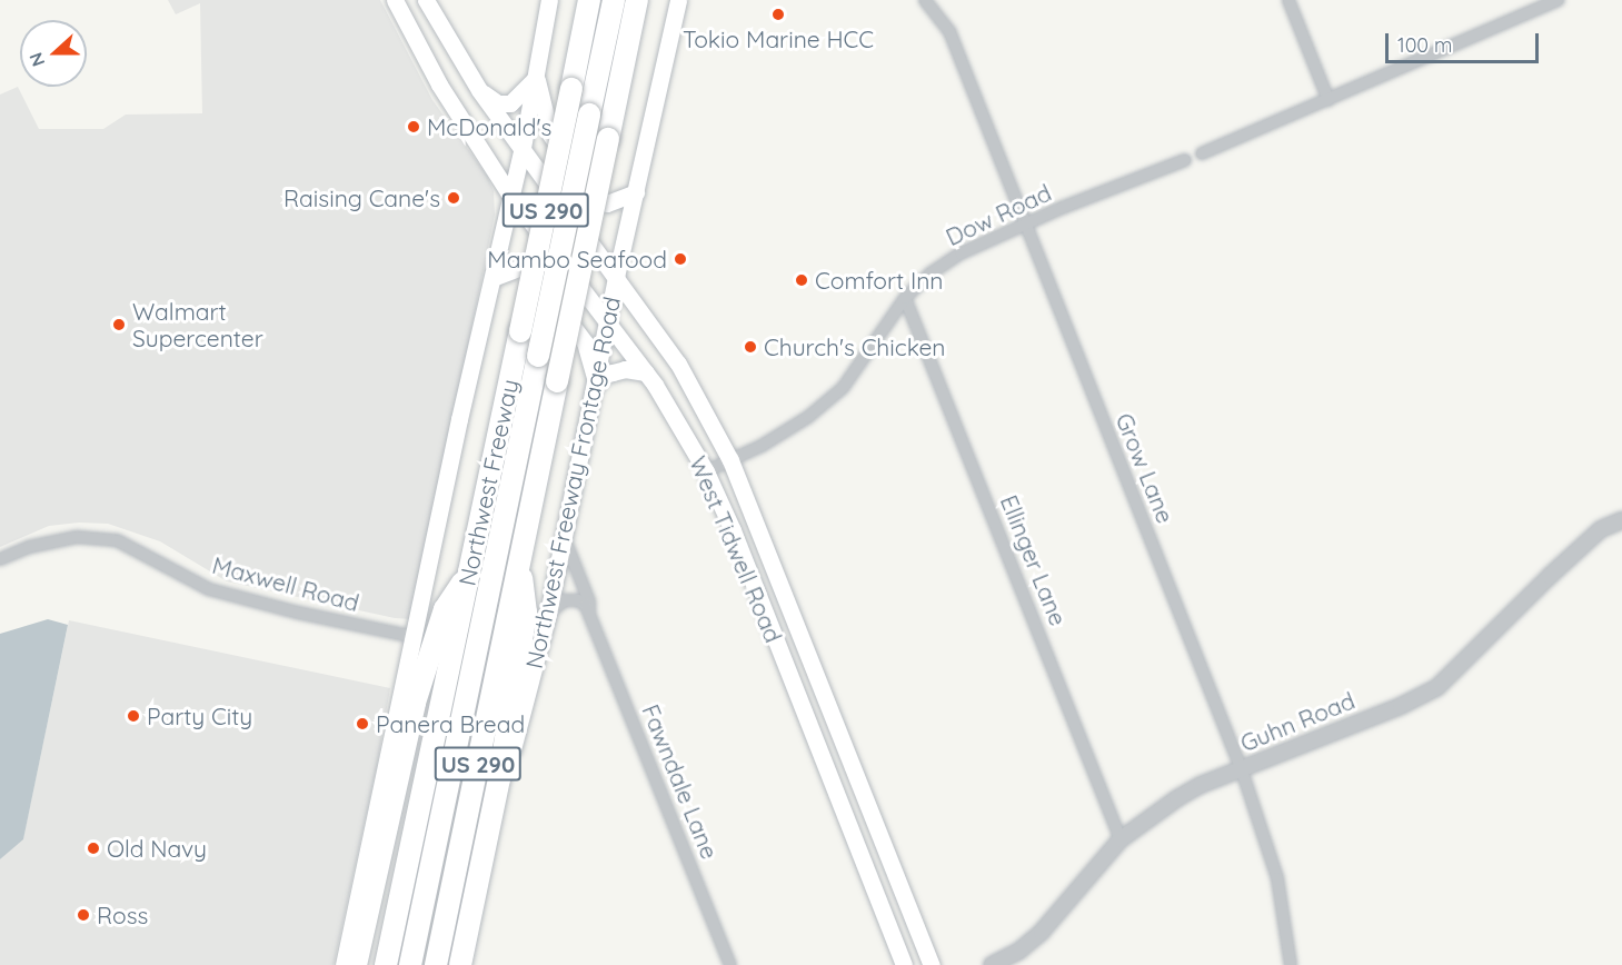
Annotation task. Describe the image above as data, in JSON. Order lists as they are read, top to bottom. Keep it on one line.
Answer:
{"streets":{"highway":["US 290","Northwest Freeway"],"main road":["Northwest Freeway Frontage Road","West Tidwell Road"],"street":["Dow Road","Grow Lane","Ellinger Lane","Maxwell Road","Guhn Road","Fawndale Lane"]},"crossings":[["Dow Road","Grow Lane"],["Dow Road","West Tidwell Road"],["Dow Road","Ellinger Lane"],["Grow Lane","Guhn Road"],["Northwest Freeway Frontage Road","West Tidwell Road"],["Northwest Freeway Frontage Road","Fawndale Lane"],["Ellinger Lane","Guhn Road"]],"places":["Tokio Marine HCC","McDonald's","Raising Cane's","Mambo Seafood","Comfort Inn","Walmart Supercenter","Church's Chicken","Party City","Panera Bread","Old Navy","Ross"],"scale_bar":"100 m","north":"left"}
